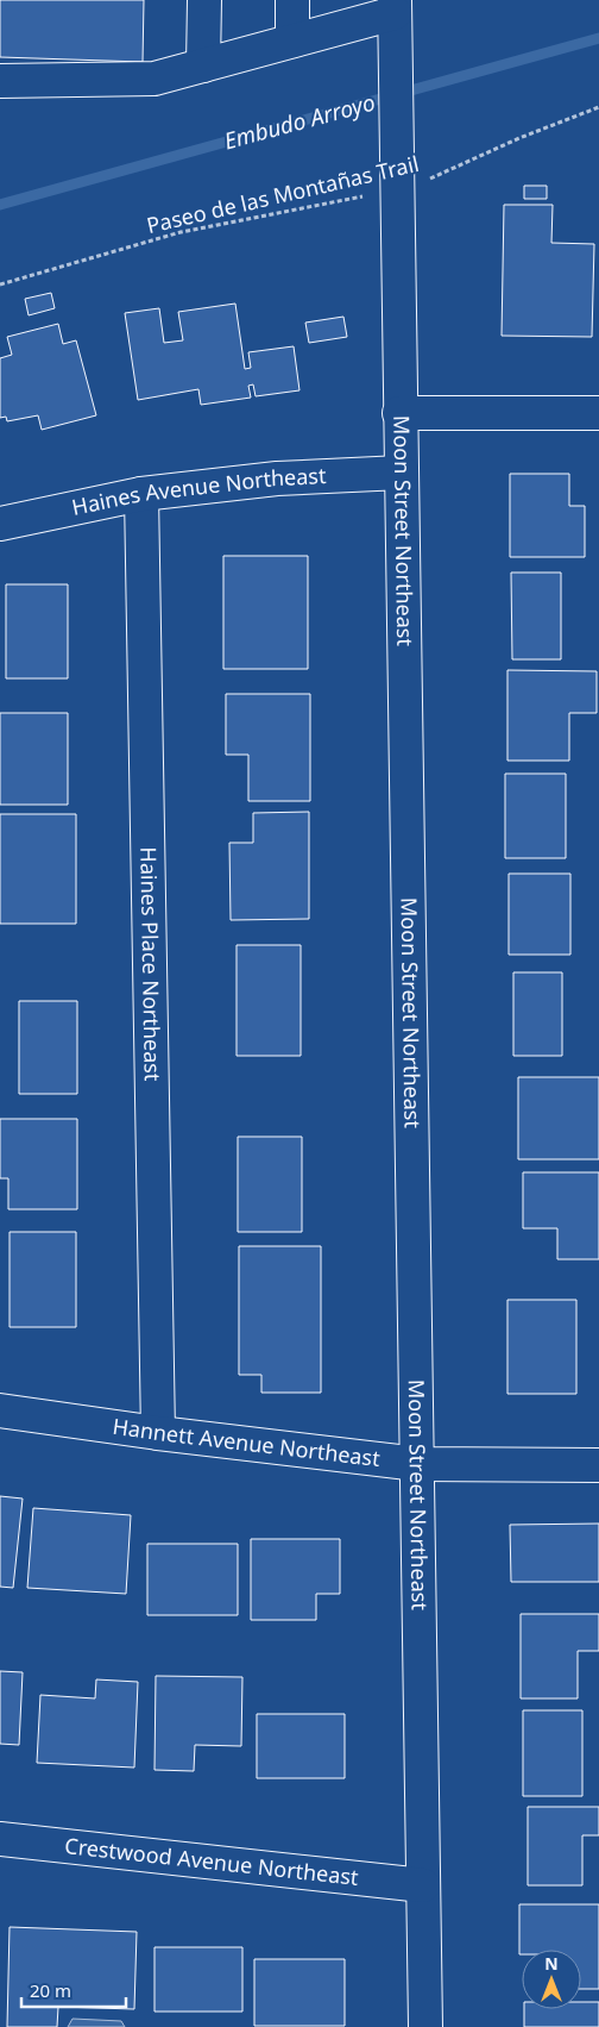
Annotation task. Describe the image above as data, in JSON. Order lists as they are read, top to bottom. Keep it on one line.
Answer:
{"streets":{"street":["Haines Avenue Northeast","Moon Street Northeast","Haines Place Northeast","Hannett Avenue Northeast","Crestwood Avenue Northeast"],"path":["Paseo de las Montañas Trail"]},"crossings":[["Paseo de las Montañas Trail","Moon Street Northeast"],["Haines Avenue Northeast","Moon Street Northeast"],["Haines Avenue Northeast","Haines Place Northeast"],["Moon Street Northeast","Hannett Avenue Northeast"],["Moon Street Northeast","Crestwood Avenue Northeast"],["Haines Place Northeast","Hannett Avenue Northeast"]],"water":["Embudo Arroyo"],"scale_bar":"20 m","north":"top"}
